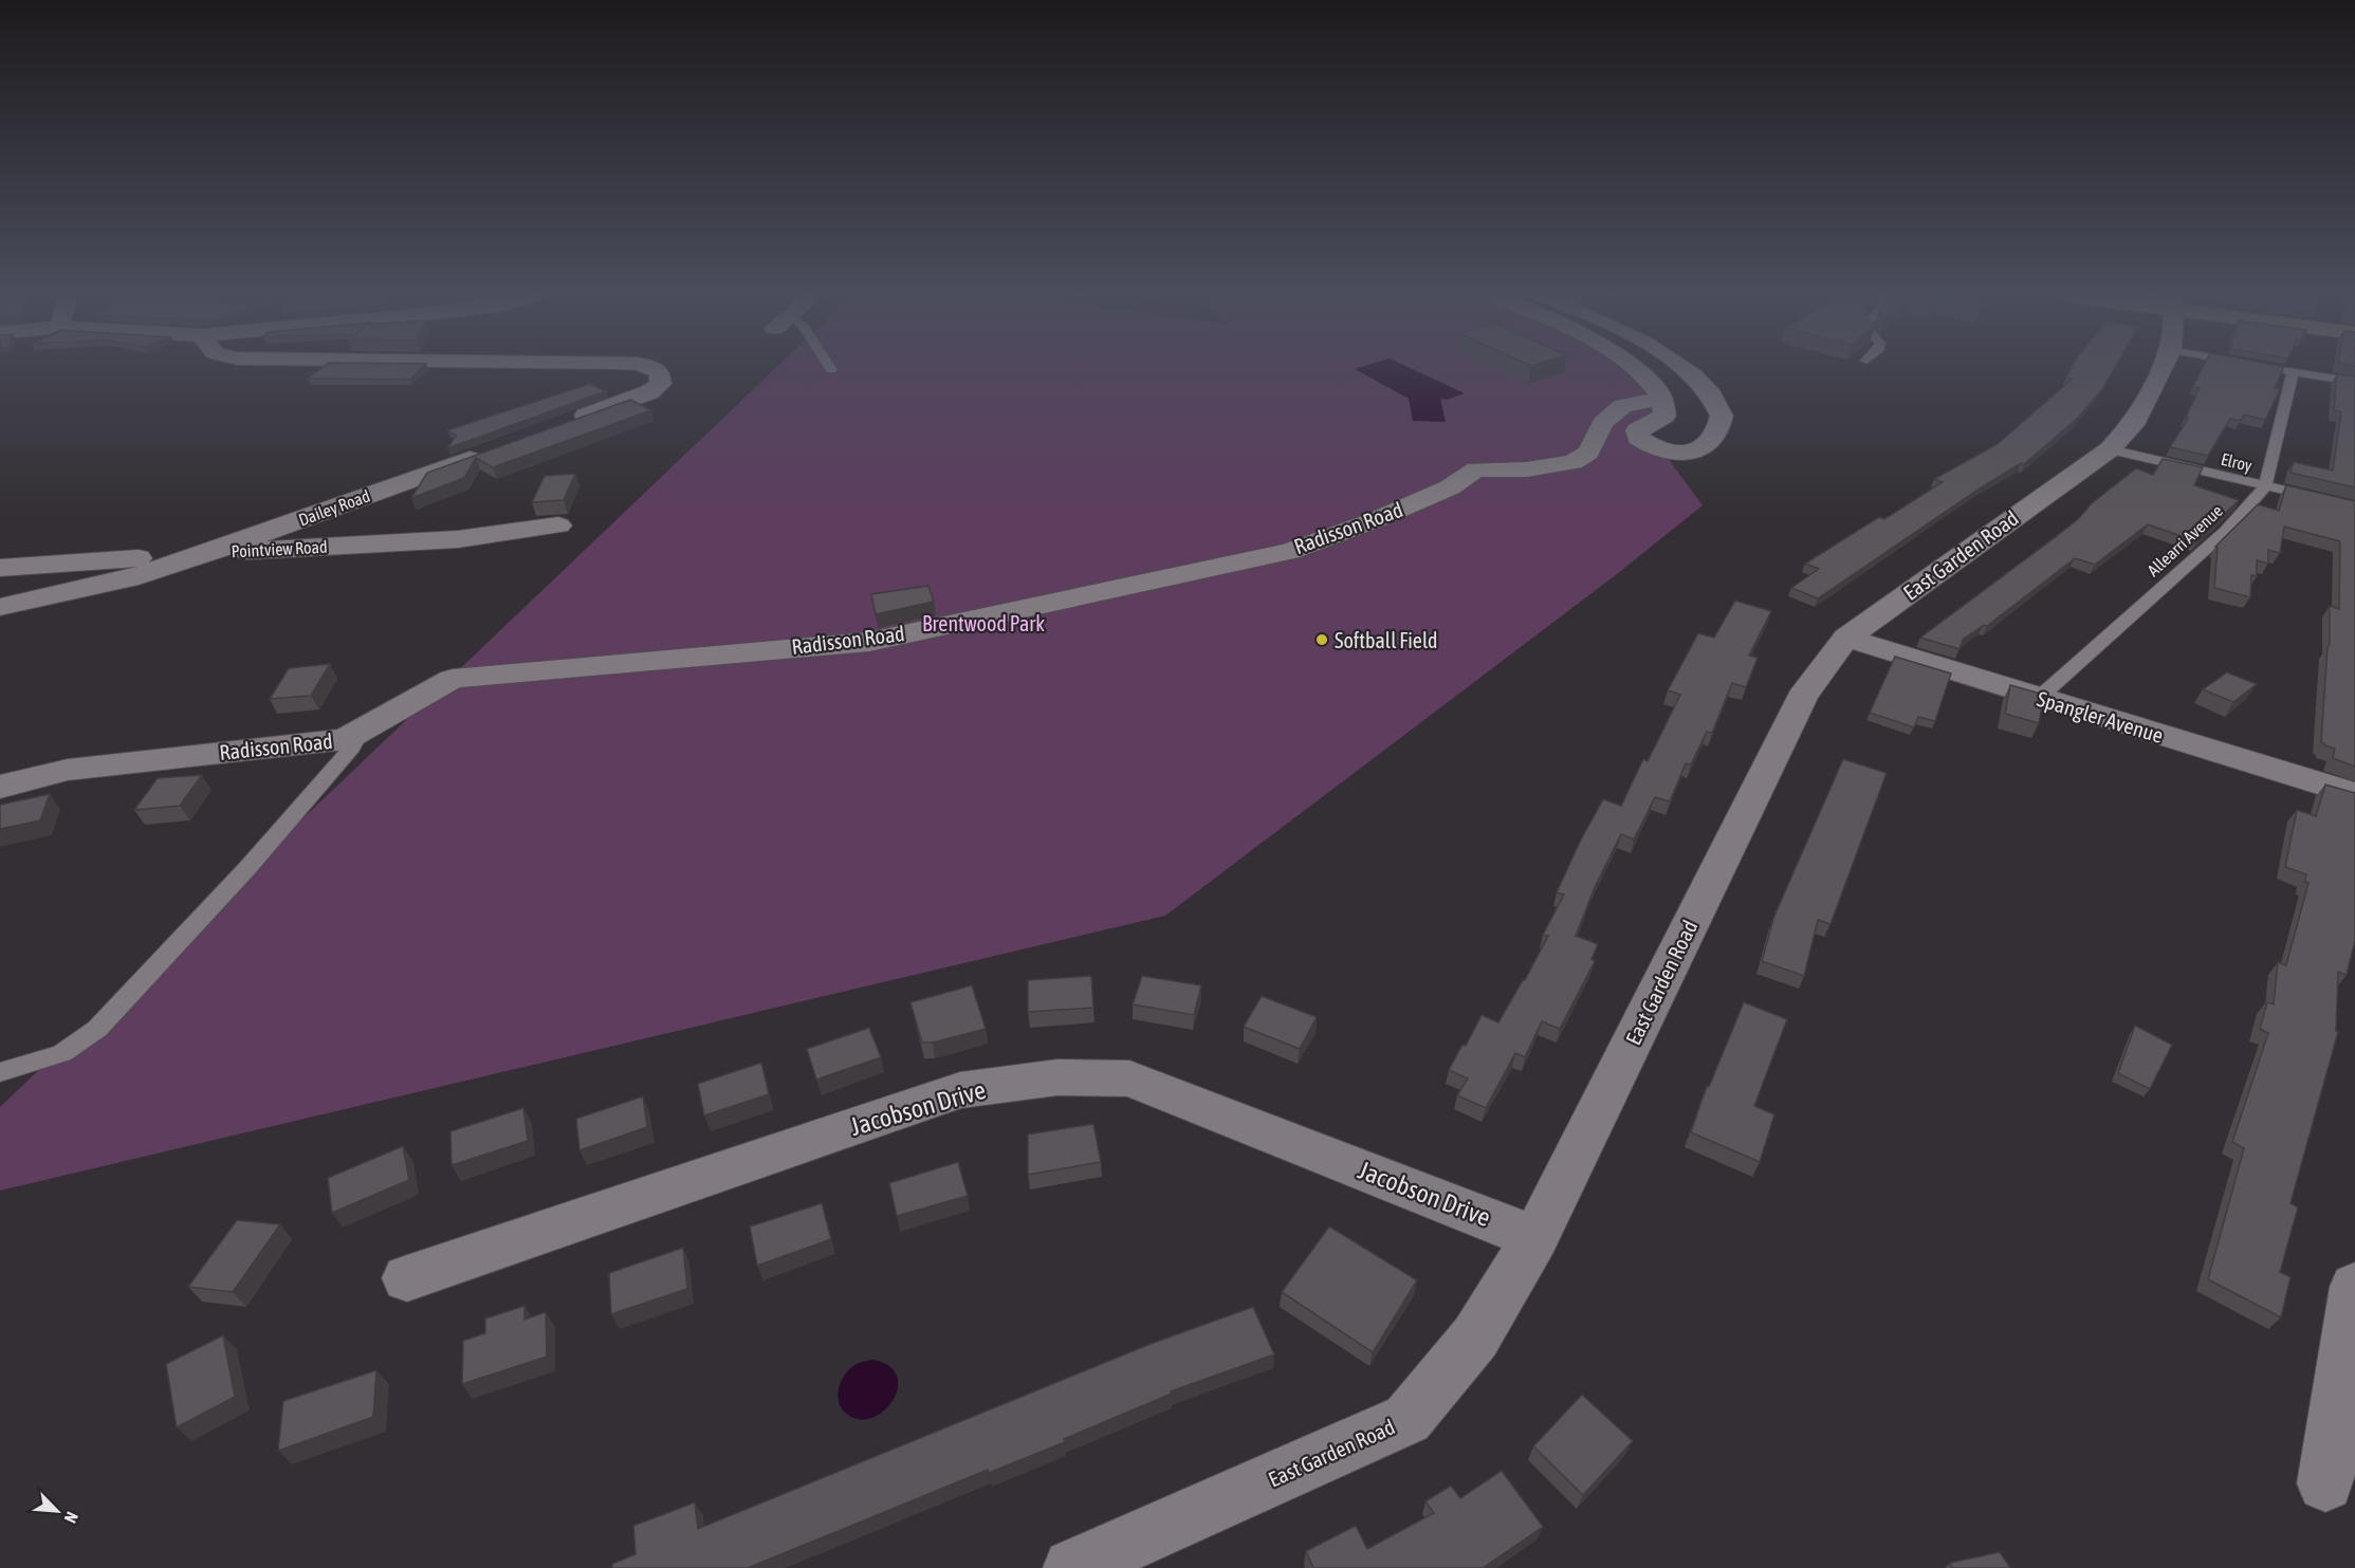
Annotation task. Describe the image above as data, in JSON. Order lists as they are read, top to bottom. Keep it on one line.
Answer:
{"streets":{"street":["Dailey Road","Radisson Road","Pointview Road","East Garden Road","Spangler Avenue","Jacobson Drive"],"lane":["Elroy","Allearri Avenue"]},"crossings":[["Elroy","Allearri Avenue"],["Elroy","East Garden Road"],["Dailey Road","Pointview Road"],["Allearri Avenue","Spangler Avenue"],["East Garden Road","Spangler Avenue"],["East Garden Road","Jacobson Drive"]],"parks":["Brentwood Park"],"places":["Softball Field"],"north":"bottom right"}
